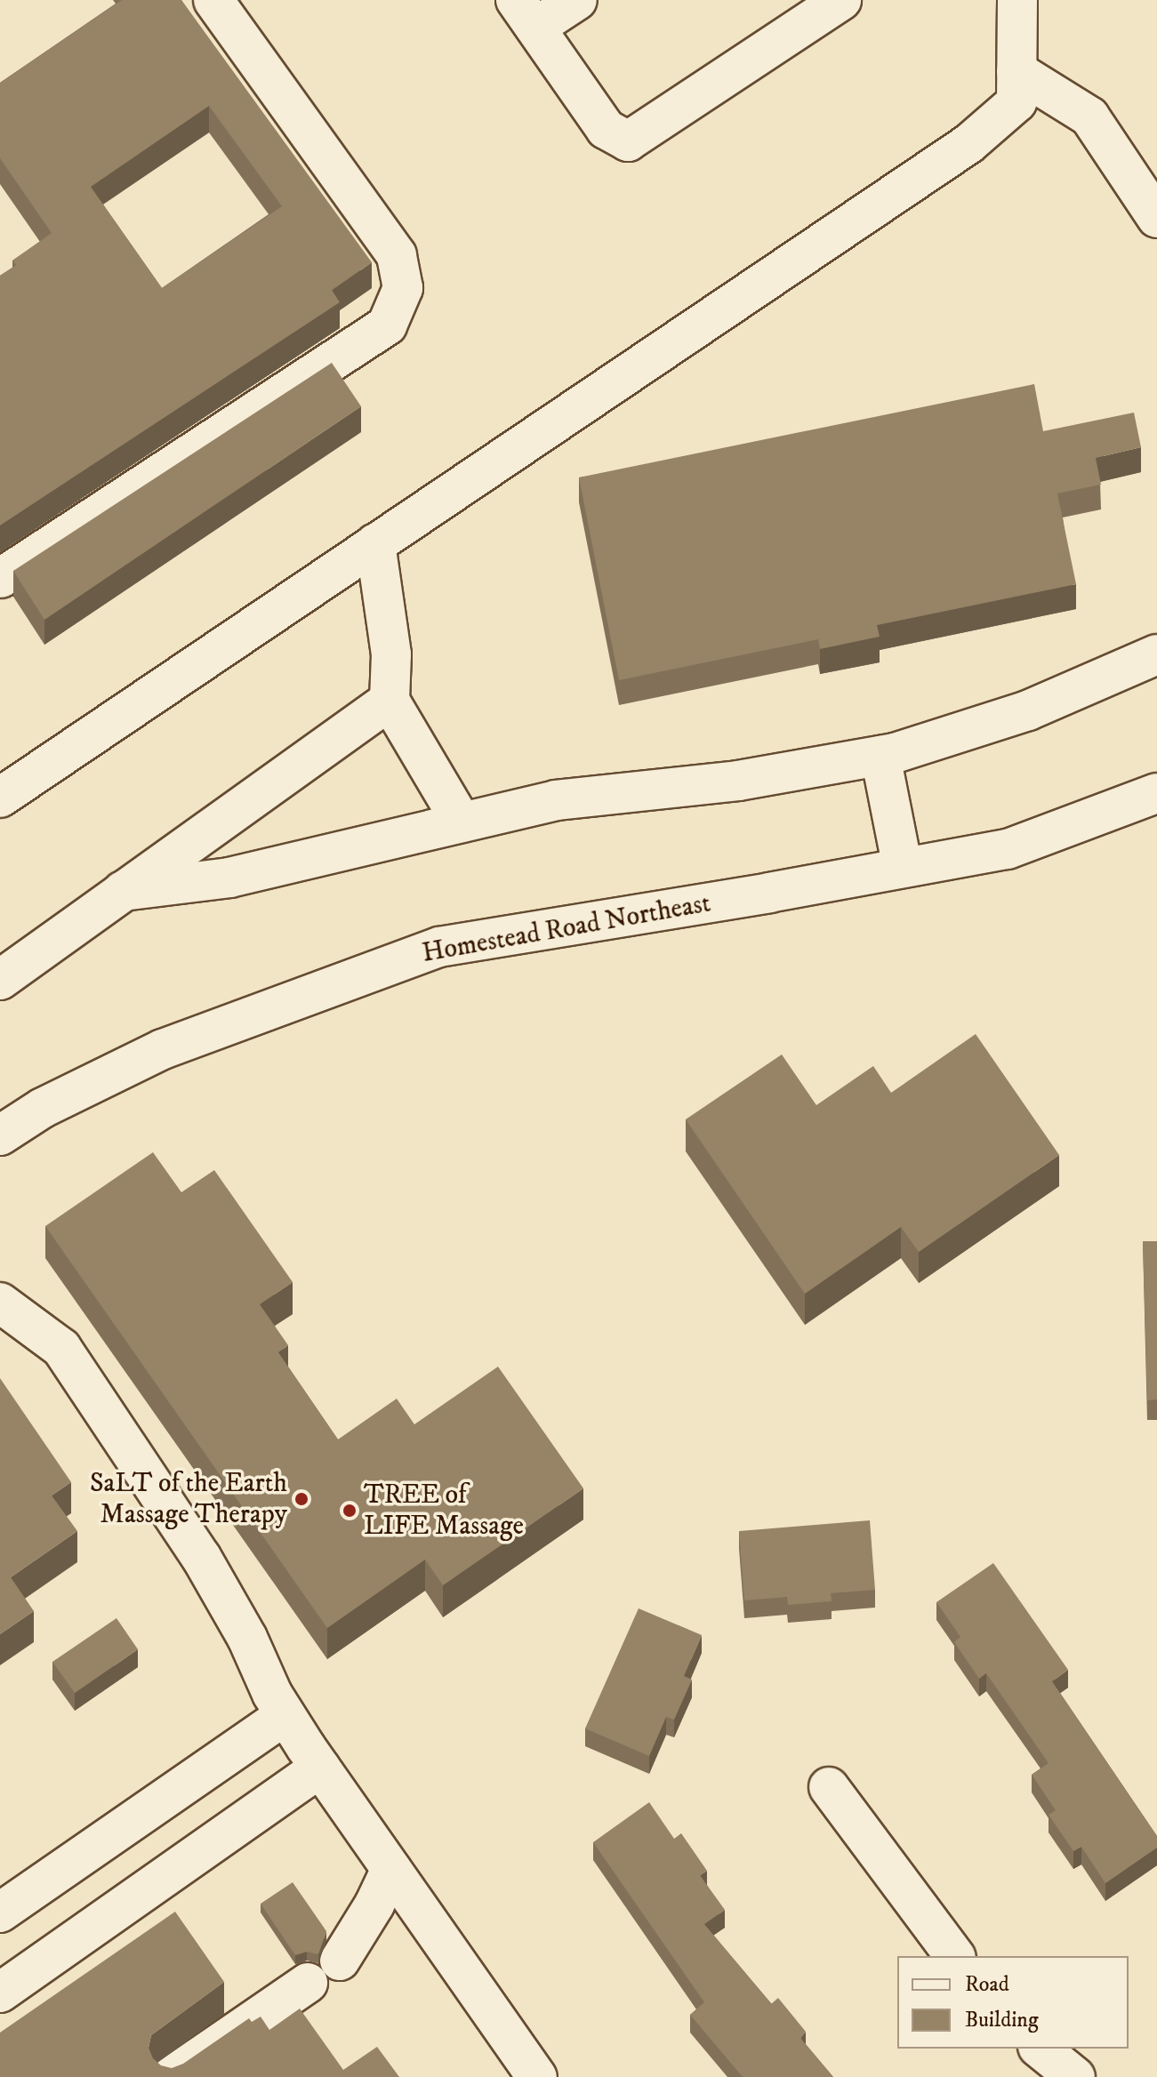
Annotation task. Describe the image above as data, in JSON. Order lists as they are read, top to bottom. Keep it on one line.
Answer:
{"streets":{"street":["Homestead Road Northeast"]},"places":["SaLT of the Earth Massage Therapy","TREE of LIFE Massage"],"legend":["Road","Building"]}
